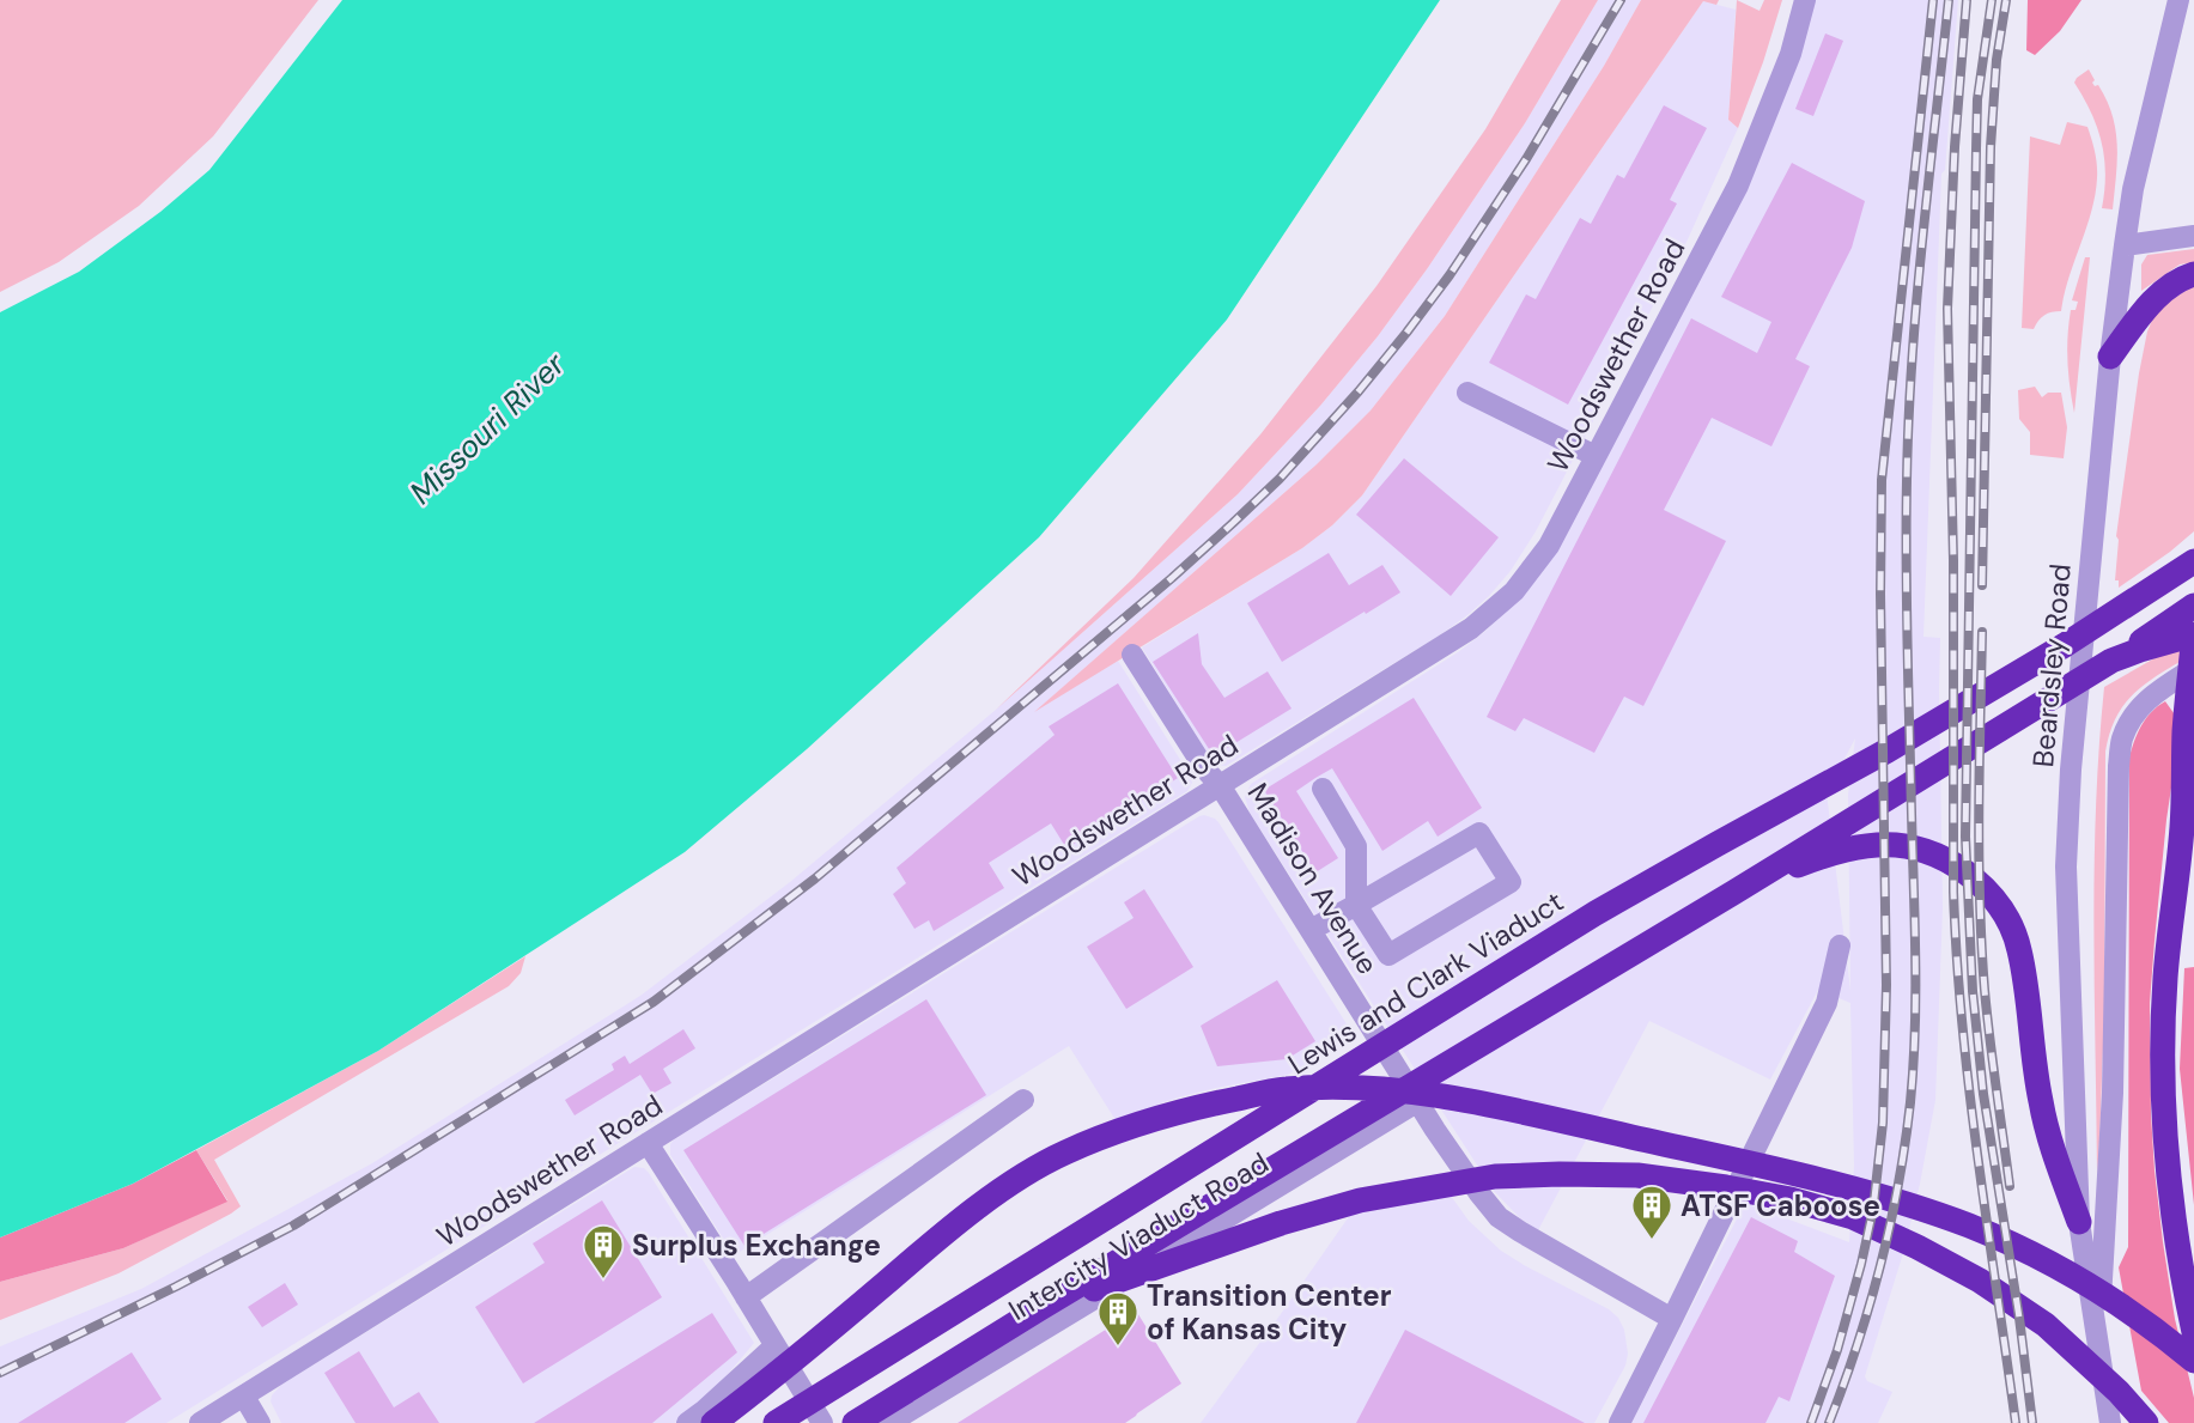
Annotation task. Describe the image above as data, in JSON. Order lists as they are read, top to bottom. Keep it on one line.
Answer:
{"streets":{"highway":["Lewis and Clark Viaduct"],"street":["Woodswether Road","Beardsley Road","Madison Avenue","Intercity Viaduct Road"]},"crossings":[["Woodswether Road","Madison Avenue"],["Madison Avenue","Intercity Viaduct Road"]],"water":["Missouri River"],"places":{"building":["ATSF Caboose","Surplus Exchange","Transition Center of Kansas City"]}}
